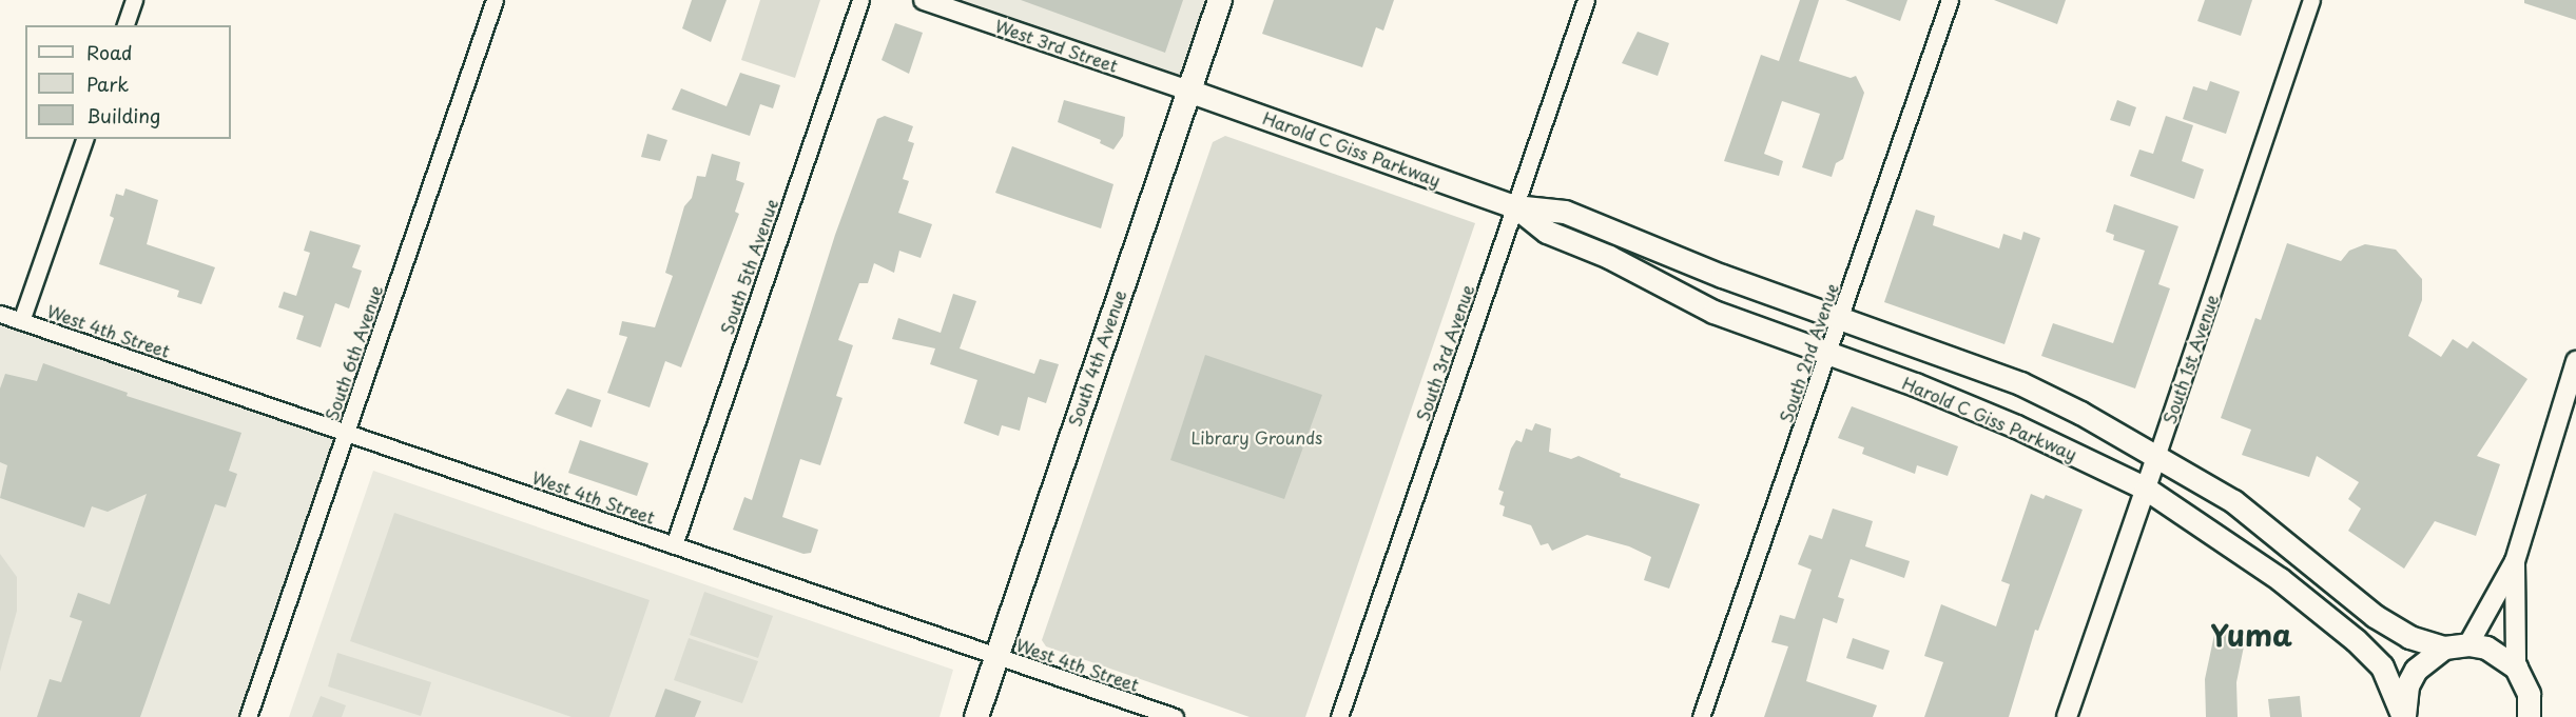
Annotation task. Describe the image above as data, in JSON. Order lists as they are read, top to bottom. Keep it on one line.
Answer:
{"streets":{"main road":["Harold C Giss Parkway","South 4th Avenue"],"street":["West 3rd Street","South 5th Avenue","West 4th Street","South 6th Avenue","South 3rd Avenue","South 2nd Avenue","South 1st Avenue"]},"crossings":[["West 3rd Street","Harold C Giss Parkway"],["West 3rd Street","South 4th Avenue"],["Harold C Giss Parkway","South 3rd Avenue"],["Harold C Giss Parkway","South 2nd Avenue"],["Harold C Giss Parkway","South 4th Avenue"],["Harold C Giss Parkway","South 1st Avenue"],["South 5th Avenue","West 4th Street"],["West 4th Street","South 6th Avenue"],["West 4th Street","South 4th Avenue"]],"districts":["Yuma"],"parks":["Library Grounds"],"legend":["Road","Park","Building"]}
